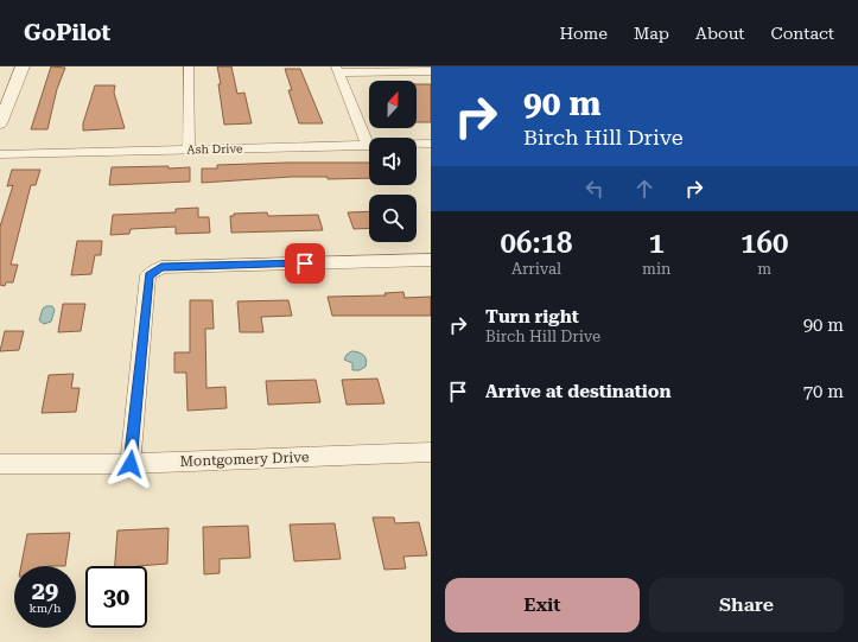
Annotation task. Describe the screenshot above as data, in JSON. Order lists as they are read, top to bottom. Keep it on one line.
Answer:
{"streets":{"street":["Ash Drive","Montgomery Drive"]},"north":"top","page":{"header":"GoPilot","nav":["Home","Map","About","Contact"],"turn":["90 m","Birch Hill Drive"],"eta":["06:18","Arrival","1","min","160","m"],"list":[{"name":"Turn right","note":"Birch Hill Drive","value":"90 m"},{"name":"Arrive at destination","value":"70 m"}],"speed":"29 km/h","limit":"30","buttons":["Exit","Share"]}}
